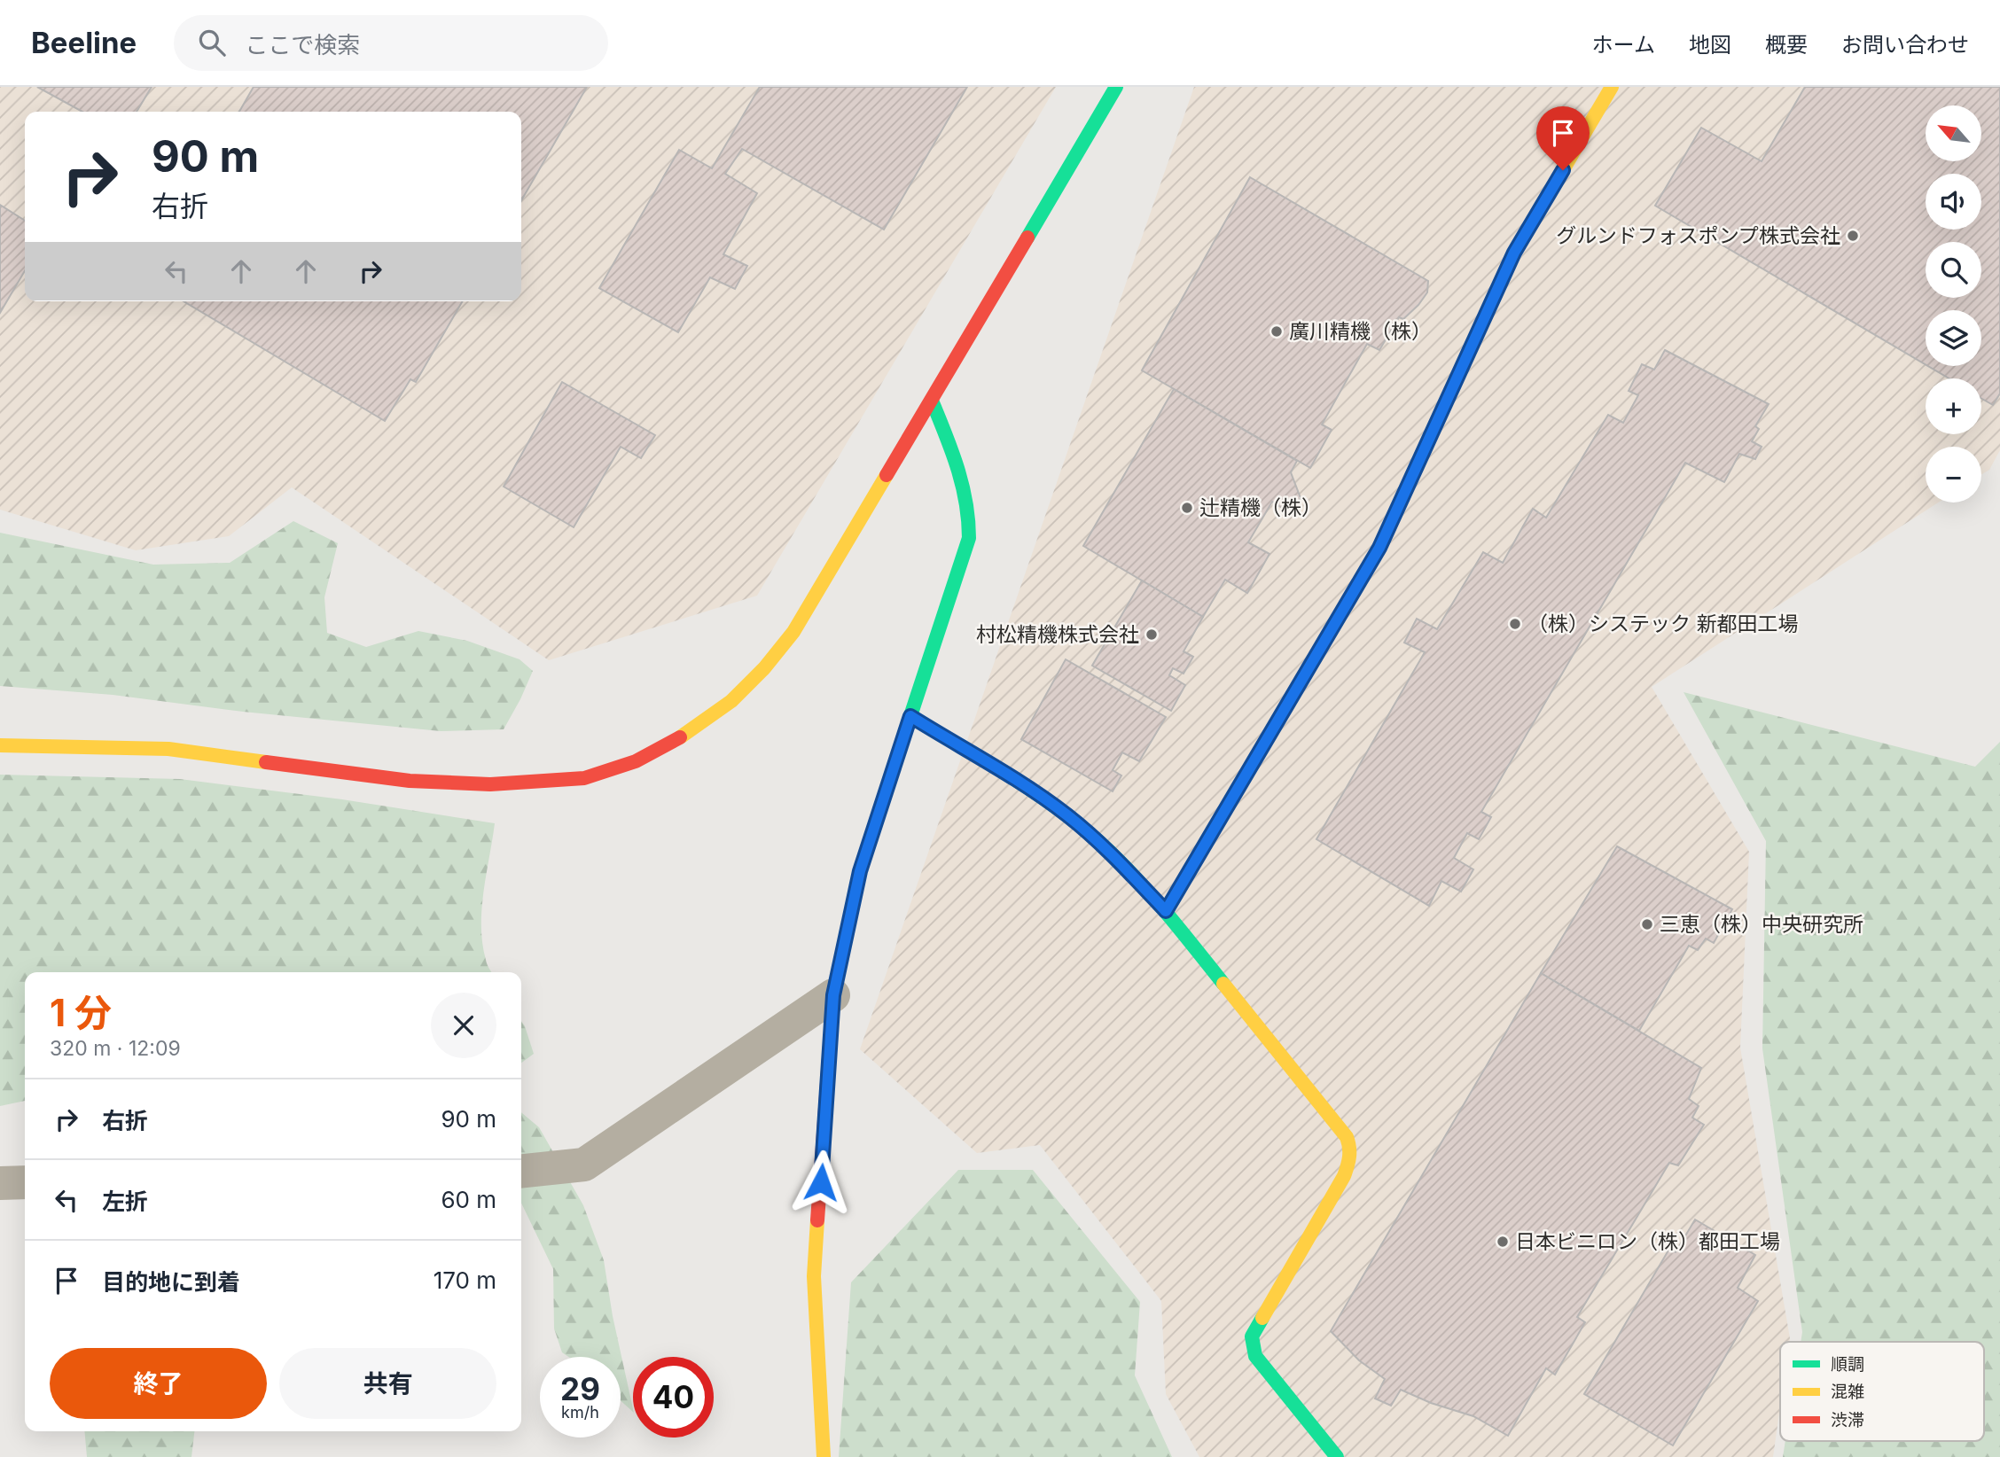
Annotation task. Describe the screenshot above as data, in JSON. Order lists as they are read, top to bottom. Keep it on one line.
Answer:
{"places":["グルンドフォスポンプ株式会社","廣川精機（株）","辻精機（株）","（株）システック 新都田工場","村松精機株式会社","三恵（株）中央研究所","日本ビニロン（株）都田工場"],"legend":["順調","混雑","渋滞"],"north":"top left","page":{"header":"Beeline","search":"ここで検索","nav":["ホーム","地図","概要","お問い合わせ"],"map_buttons":["+","−"],"turn":["90 m","右折"],"heading":["1 分","320 m · 12:09"],"list":[{"name":"右折","value":"90 m"},{"name":"左折","value":"60 m"},{"name":"目的地に到着","value":"170 m"}],"buttons":["終了","共有"],"speed":"29 km/h","limit":"40"}}
